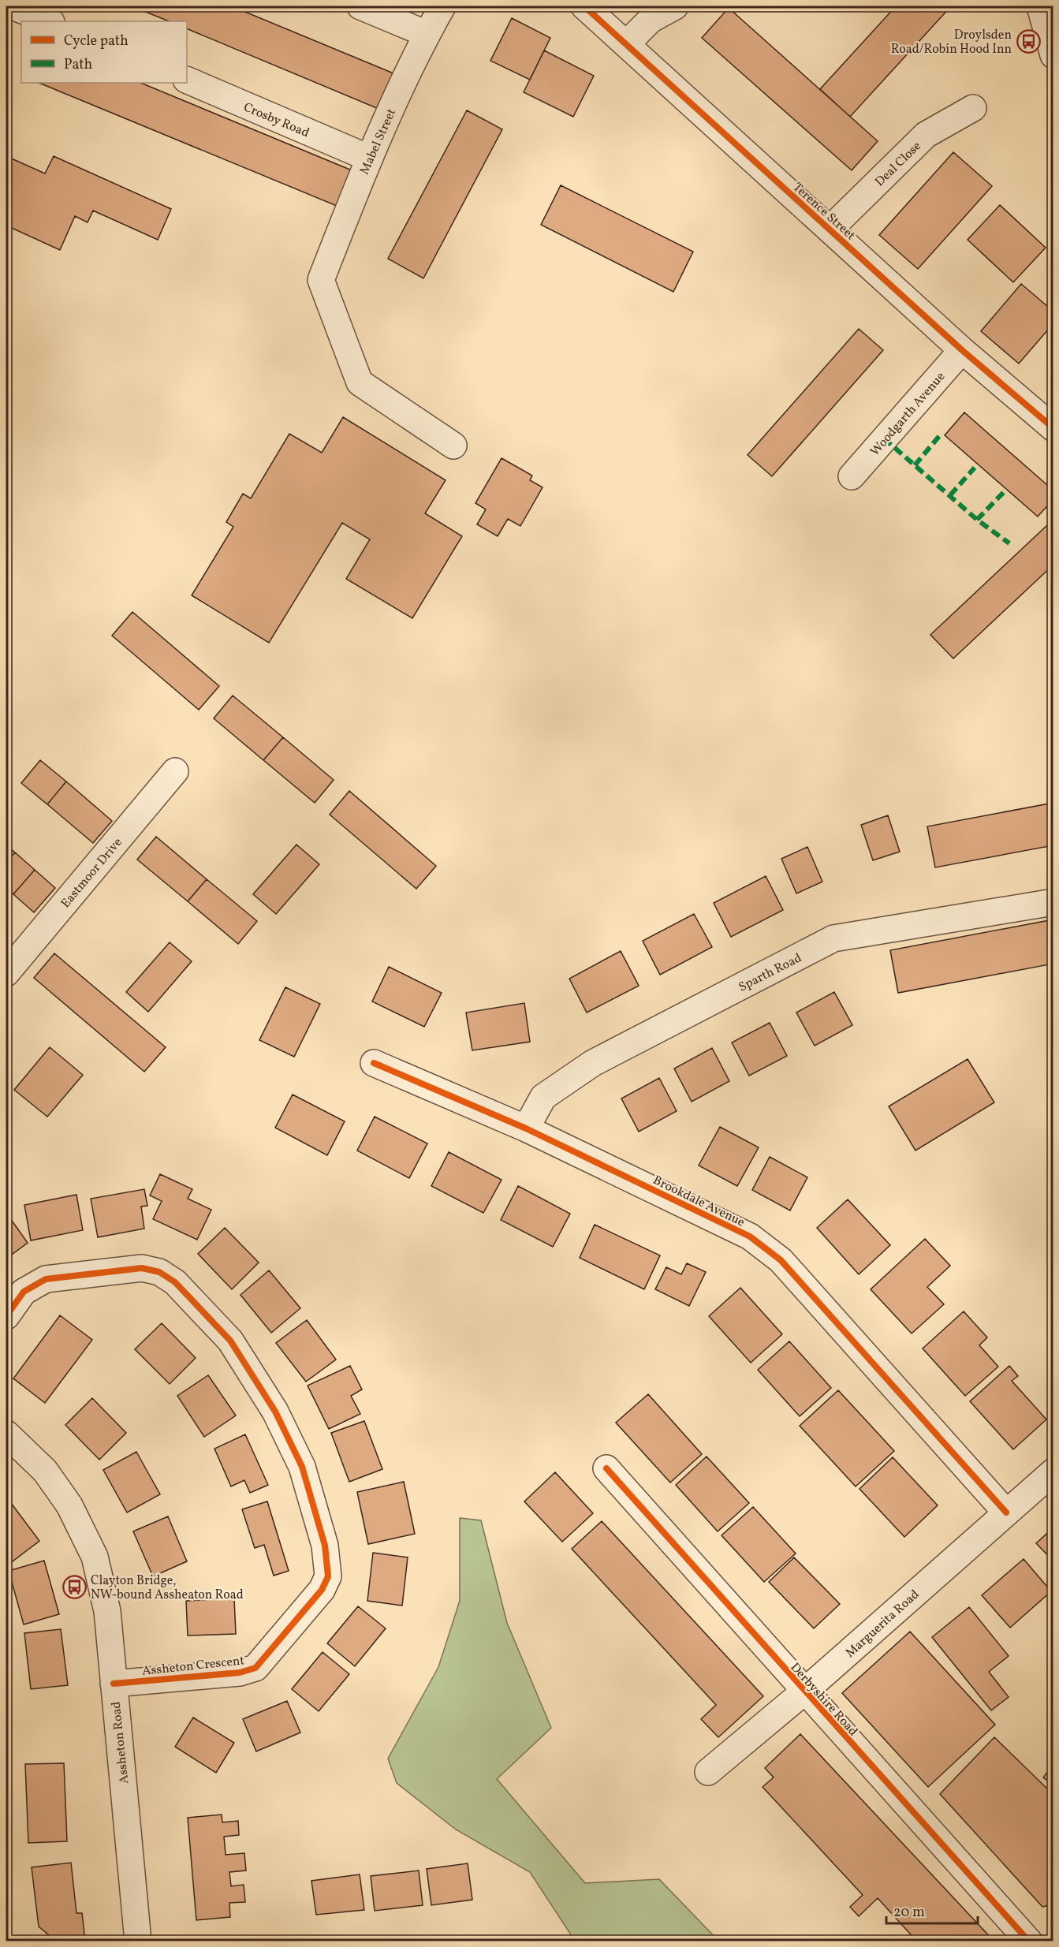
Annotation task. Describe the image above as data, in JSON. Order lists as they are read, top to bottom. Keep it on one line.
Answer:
{"streets":{"street":["Crosby Road","Mabel Street","Deal Close","Terence Street","Woodgarth Avenue","Eastmoor Drive","Sparth Road","Brookdale Avenue","Marguerita Road","Assheton Crescent","Derbyshire Road","Assheton Road"]},"crossings":[["Crosby Road","Mabel Street"],["Deal Close","Terence Street"],["Terence Street","Woodgarth Avenue"],["Sparth Road","Brookdale Avenue"],["Brookdale Avenue","Marguerita Road"],["Marguerita Road","Derbyshire Road"],["Assheton Crescent","Assheton Road"]],"places":{"bus stop":["Droylsden Road/Robin Hood Inn","Clayton Bridge, NW-bound Assheaton Road"]},"legend":["Cycle path","Path"],"scale_bar":"20 m"}
